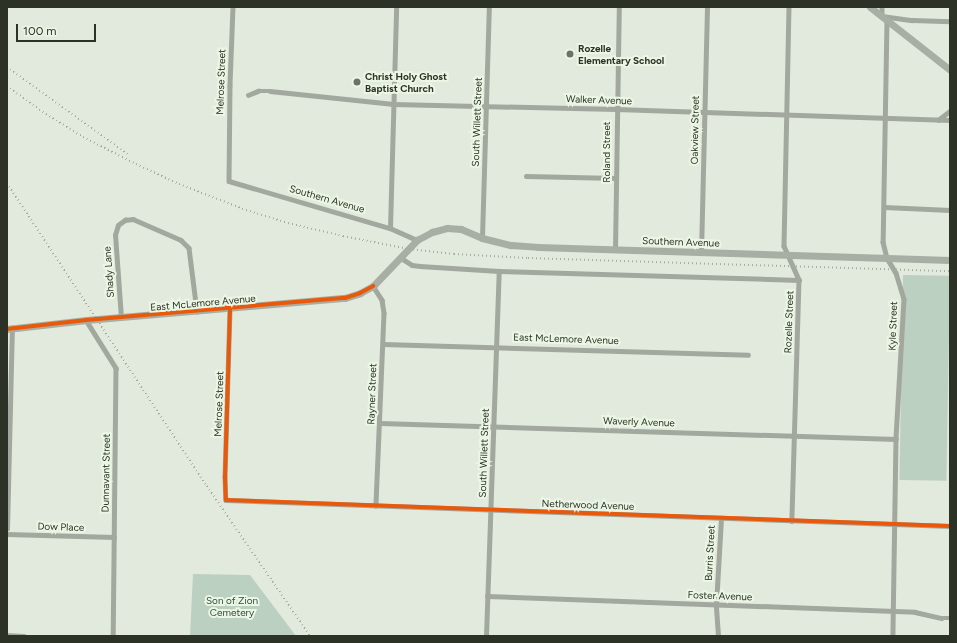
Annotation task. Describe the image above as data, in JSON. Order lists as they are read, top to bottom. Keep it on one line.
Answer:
{"streets":{"main road":["Southern Avenue","East McLemore Avenue"],"street":["Melrose Street","Walker Avenue","South Willett Street","Oakview Street","Roland Street","Shady Lane","Rozelle Street","Kyle Street","Rayner Street","Waverly Avenue","Dunnavant Street","Netherwood Avenue","Dow Place","Burris Street","Foster Avenue"]},"crossings":[["Melrose Street","Southern Avenue"],["Melrose Street","East McLemore Avenue"],["Melrose Street","Netherwood Avenue"],["Walker Avenue","South Willett Street"],["Walker Avenue","Oakview Street"],["Walker Avenue","Roland Street"],["Walker Avenue","Rozelle Street"],["Walker Avenue","Kyle Street"],["South Willett Street","Southern Avenue"],["South Willett Street","East McLemore Avenue"],["South Willett Street","Waverly Avenue"],["South Willett Street","Netherwood Avenue"],["South Willett Street","Foster Avenue"],["Oakview Street","Southern Avenue"],["Roland Street","Southern Avenue"],["Southern Avenue","East McLemore Avenue"],["Southern Avenue","Rozelle Street"],["Southern Avenue","Kyle Street"],["Shady Lane","East McLemore Avenue"],["East McLemore Avenue","Rayner Street"],["East McLemore Avenue","Dunnavant Street"],["Rozelle Street","Waverly Avenue"],["Rozelle Street","Netherwood Avenue"],["Kyle Street","Waverly Avenue"],["Kyle Street","Netherwood Avenue"],["Kyle Street","Foster Avenue"],["Rayner Street","Waverly Avenue"],["Rayner Street","Netherwood Avenue"],["Dunnavant Street","Dow Place"],["Netherwood Avenue","Burris Street"],["Burris Street","Foster Avenue"]],"parks":["Son of Zion Cemetery"],"places":["Rozelle Elementary School","Christ Holy Ghost Baptist Church"],"scale_bar":"100 m"}
